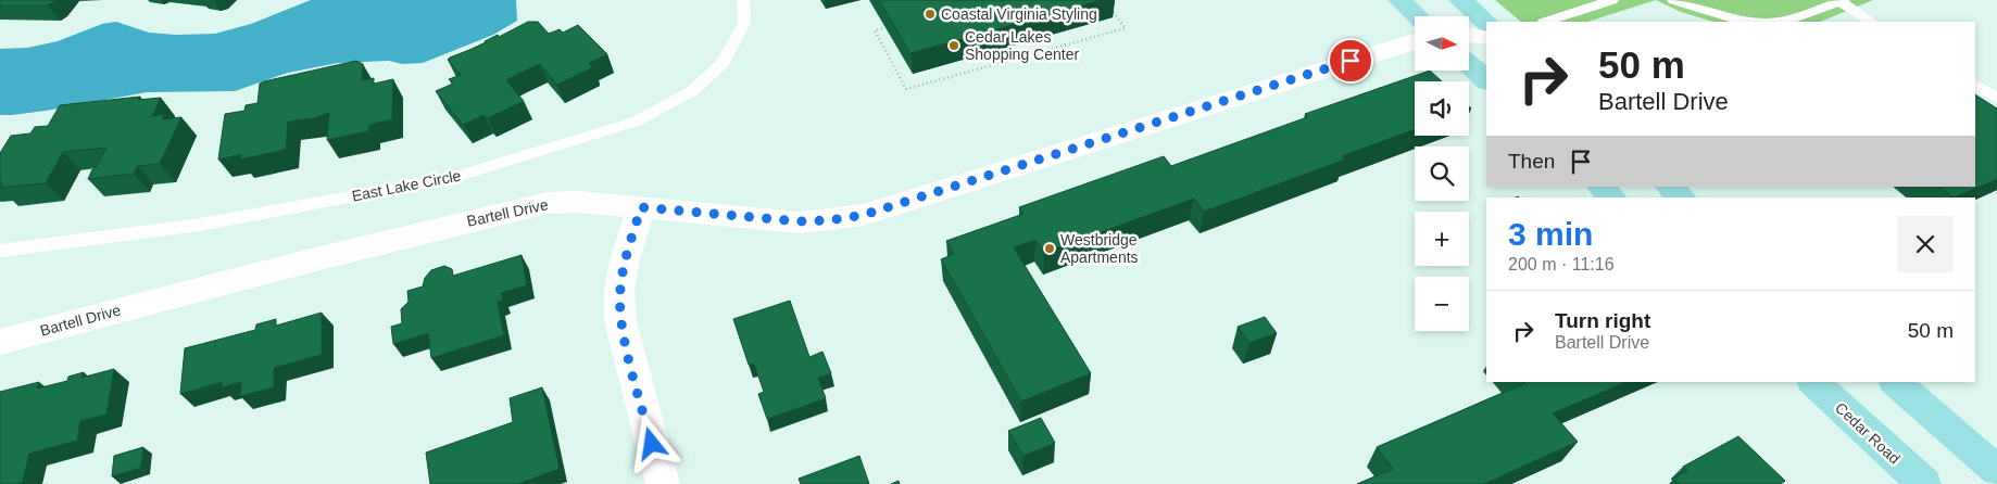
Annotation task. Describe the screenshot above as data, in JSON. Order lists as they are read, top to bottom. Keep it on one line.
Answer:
{"streets":{"main road":["Cedar Road"],"street":["Bartell Drive"],"lane":["East Lake Circle"]},"places":["Coastal Virginia Styling","Cedar Lakes Shopping Center","Westbridge Apartments"],"north":"right","page":{"map_buttons":["+","−"],"turn":["50 m","Bartell Drive"],"then":"Then","heading":["3 min","200 m · 11:16"],"list":[{"name":"Turn right","note":"Bartell Drive","value":"50 m"}]}}
